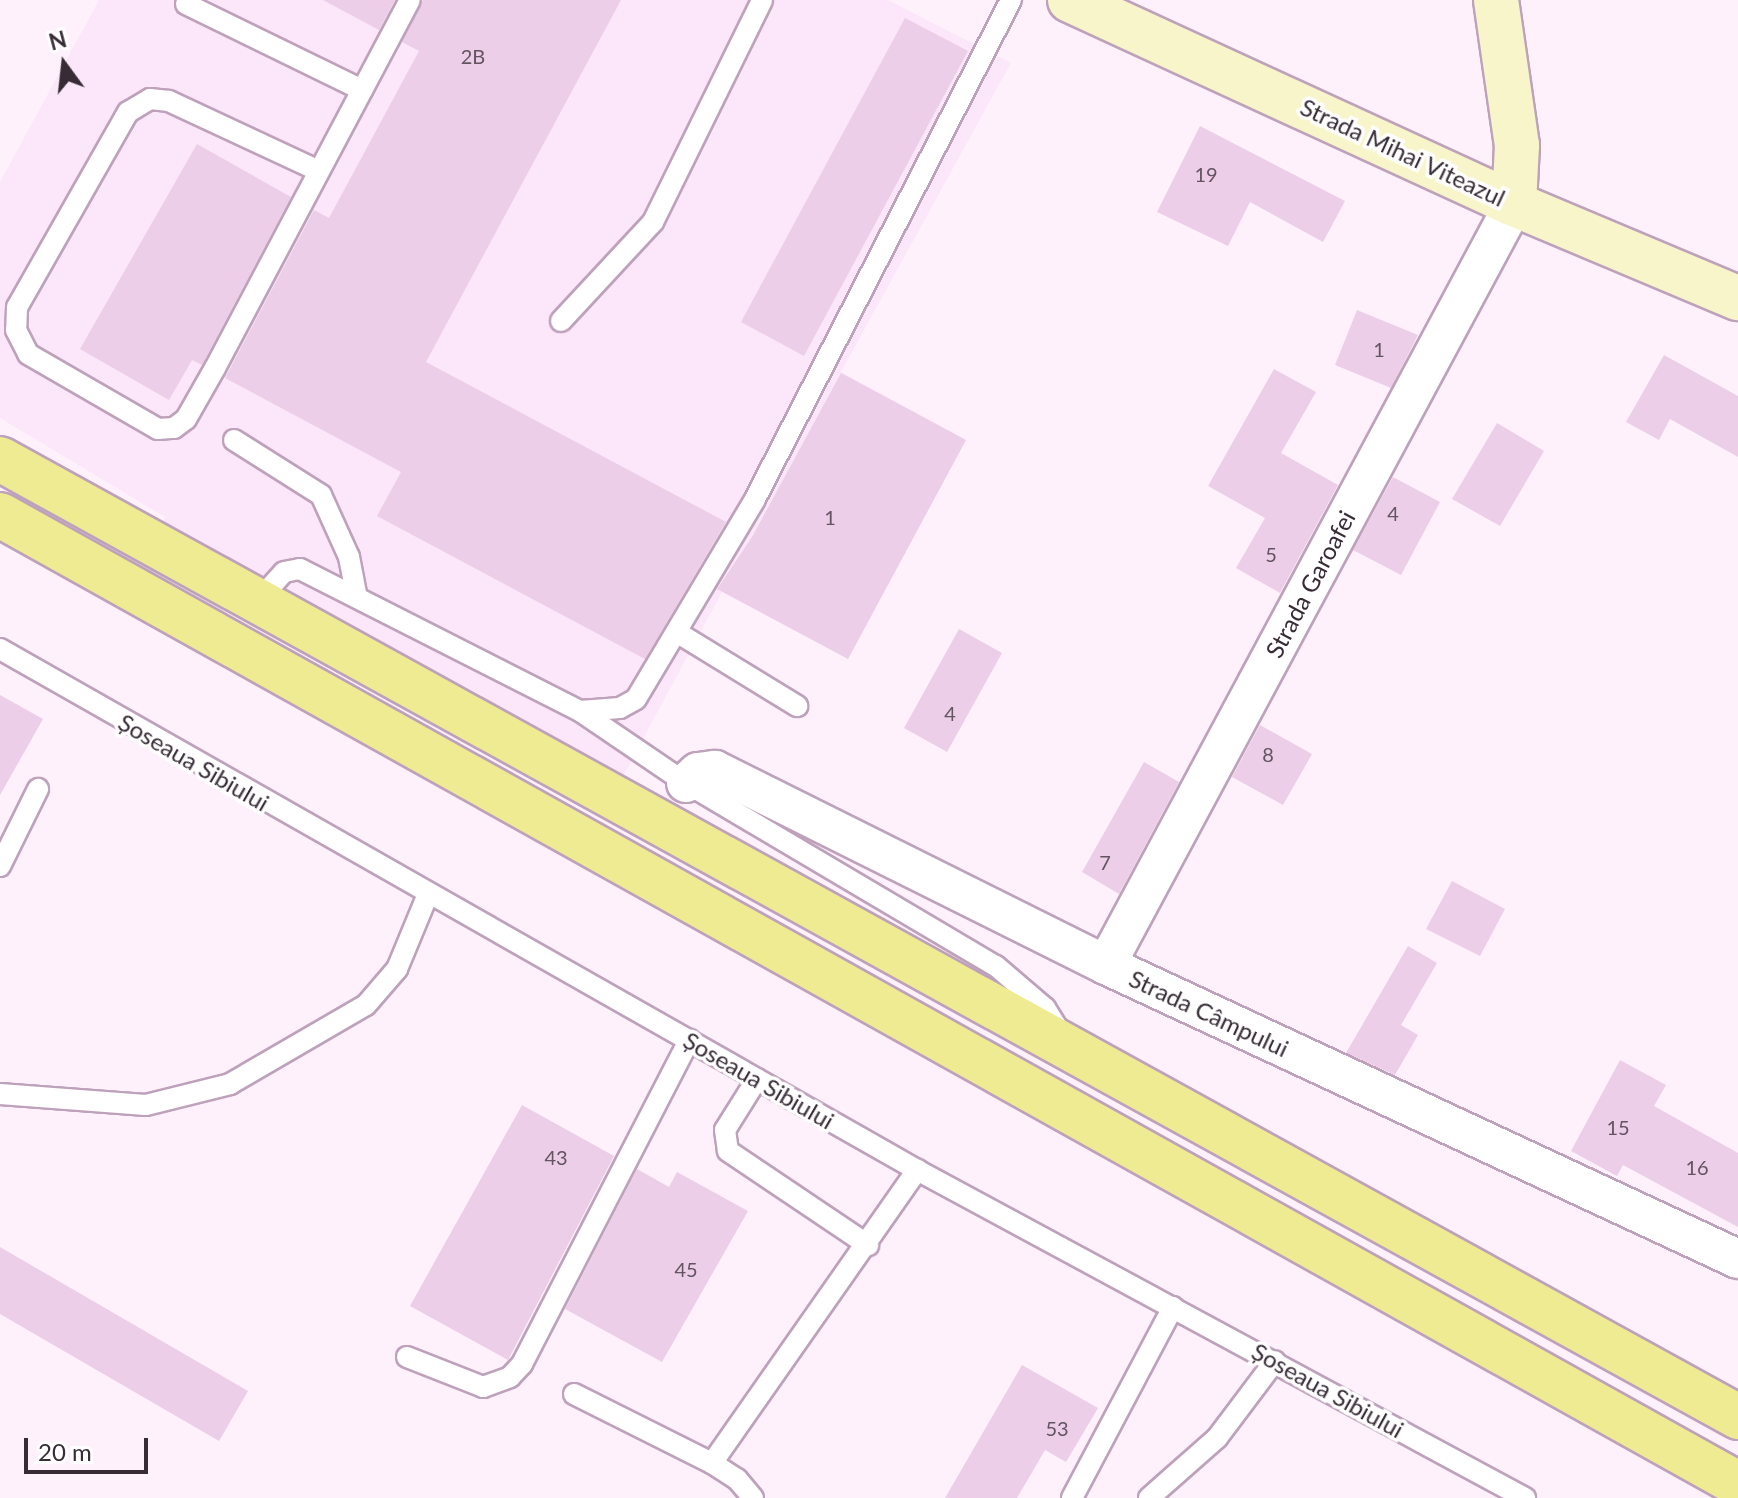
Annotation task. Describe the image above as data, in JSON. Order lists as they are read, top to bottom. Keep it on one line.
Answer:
{"streets":{"main road":["Strada Mihai Viteazul"],"street":["Strada Garoafei","Strada Câmpului"],"lane":["Șoseaua Sibiului"]},"crossings":[["Strada Mihai Viteazul","Strada Garoafei"],["Strada Garoafei","Strada Câmpului"]],"house_numbers":["2B","19","1","4","1","5","4","8","7","15","43","16","45","53"],"scale_bar":"20 m","north":"top"}
